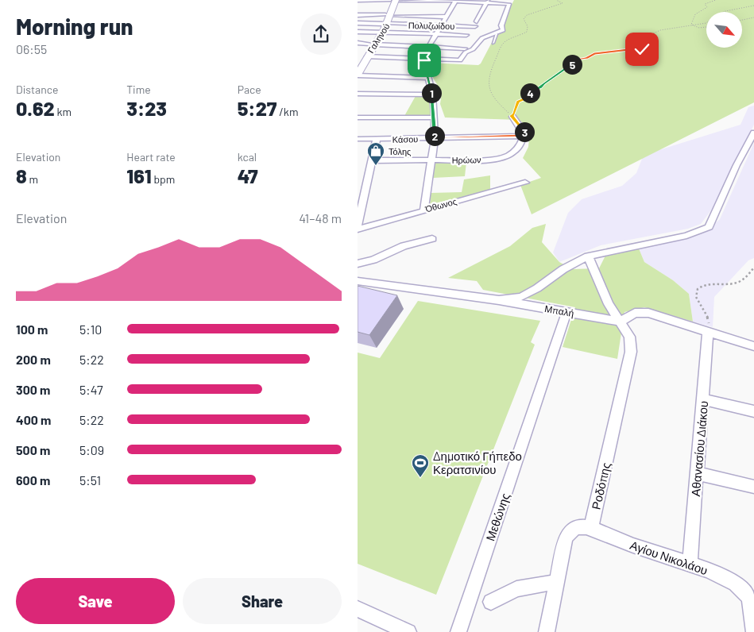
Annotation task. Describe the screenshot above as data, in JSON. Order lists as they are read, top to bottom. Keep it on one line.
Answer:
{"streets":{"street":["Πολυζωίδου","Γαληνού","Κάσου","Ηρώων","Όθωνος","Μπαλή","Αθανασίου Διάκου","Ροδόπης","Μεθώνης","Αγίου Νικολάου"]},"crossings":[["Πολυζωίδου","Γαληνού"],["Κάσου","Ηρώων"],["Μπαλή","Ροδόπης"],["Μπαλή","Μεθώνης"],["Αθανασίου Διάκου","Αγίου Νικολάου"],["Ροδόπης","Αγίου Νικολάου"]],"places":{"shop":["Τόλης"],"sports":["Δημοτικό Γήπεδο Κερατσινίου"]},"north":"bottom right","page":{"heading":["Morning run","06:55"],"pins":["5","1","4","3","2"],"stats":[["Distance","0.62 km"],["Time","3:23"],["Pace","5:27 /km"],["Elevation","8 m"],["Heart rate","161 bpm"],["kcal","47"]],"chart":["Elevation","41–48 m"],"list":[{"name":"100 m","note":"5:10"},{"name":"200 m","note":"5:22"},{"name":"300 m","note":"5:47"},{"name":"400 m","note":"5:22"},{"name":"500 m","note":"5:09"},{"name":"600 m","note":"5:51"}],"buttons":["Save","Share"]}}
